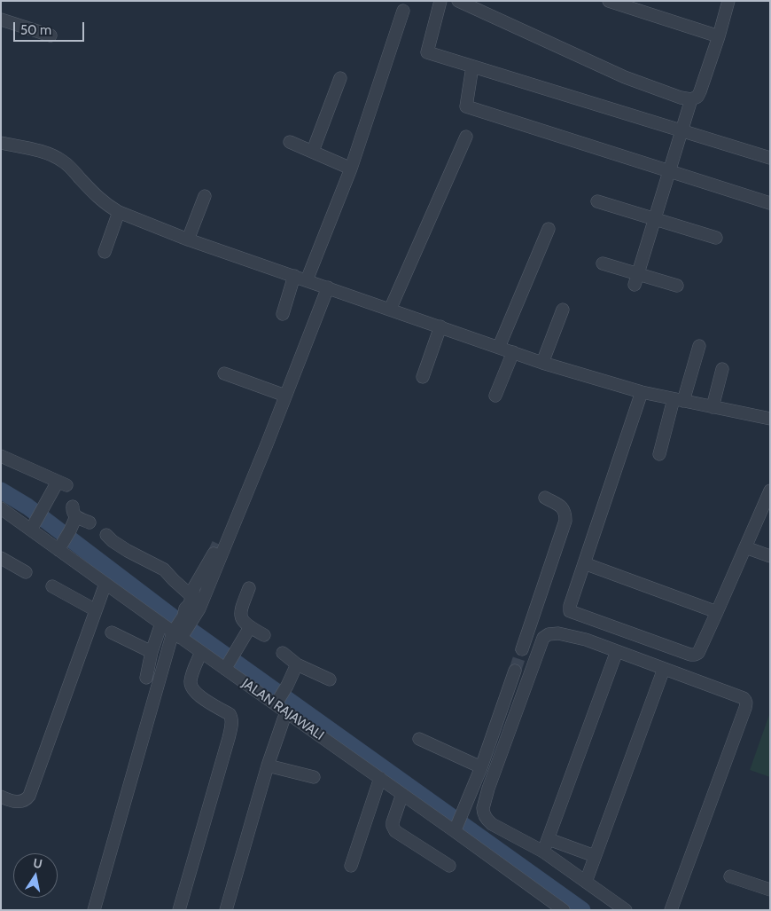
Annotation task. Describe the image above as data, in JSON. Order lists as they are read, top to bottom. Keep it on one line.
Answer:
{"streets":{"street":["JALAN RAJAWALI"]},"scale_bar":"50 m","north":"top"}
